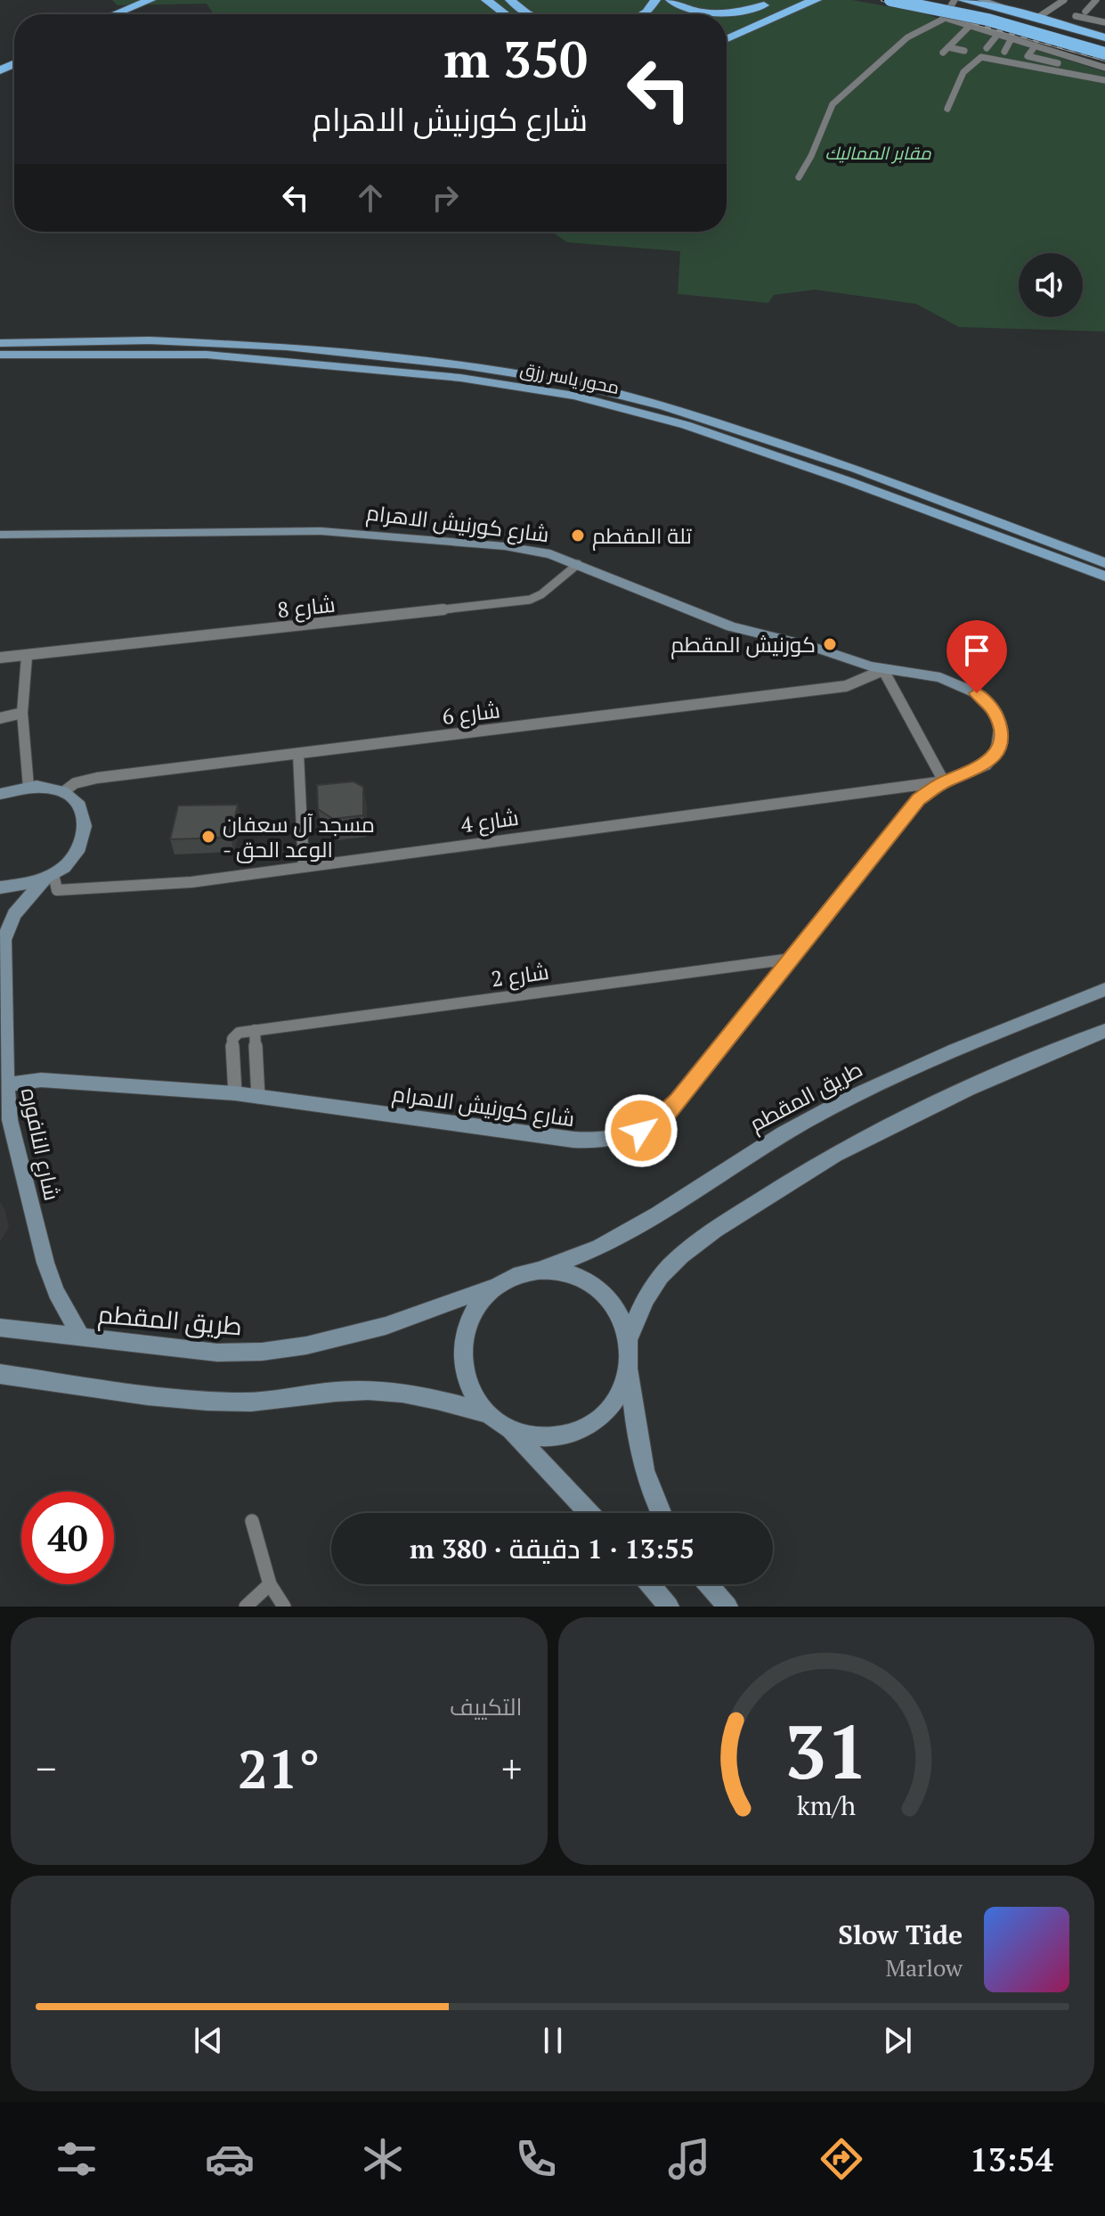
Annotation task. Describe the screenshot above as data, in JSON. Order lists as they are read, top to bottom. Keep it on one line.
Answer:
{"streets":{"main road":["محور ياسر رزق","شارع كورنيش الاهرام","طريق المقطم","شارع النافوره"],"street":["شارع 8","شارع 6","شارع 4","شارع 2"]},"crossings":[["شارع كورنيش الاهرام","شارع 8"],["شارع كورنيش الاهرام","شارع 6"],["شارع كورنيش الاهرام","شارع 4"],["شارع كورنيش الاهرام","شارع 2"],["شارع كورنيش الاهرام","شارع النافوره"],["شارع 6","شارع النافوره"],["شارع 4","شارع النافوره"],["طريق المقطم","شارع النافوره"]],"parks":["مقابر المماليك"],"places":["تلة المقطم","كورنيش المقطم","مسجد آل سعفان - الوعد الحق"],"page":{"turn":["350 m","شارع كورنيش الاهرام"],"limit":"40","trip":"13:55 · 1 دقيقة · 380 m","tile":"التكييف","heat":["−","21°","+"],"song":["Slow Tide","Marlow"],"tabs":"13:54","gauge":["31","km/h"]}}
